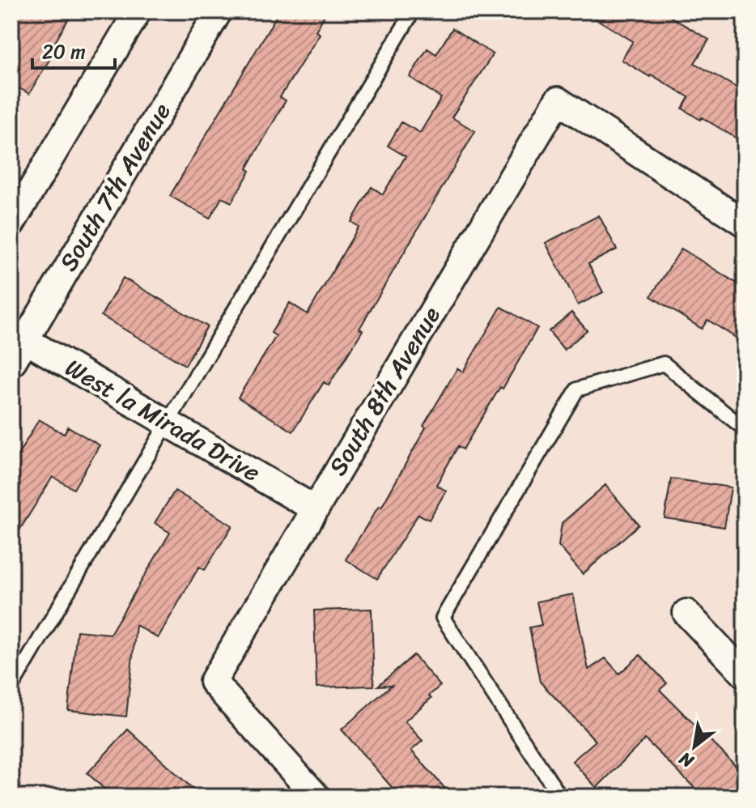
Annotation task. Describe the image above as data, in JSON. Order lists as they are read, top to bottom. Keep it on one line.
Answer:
{"streets":{"street":["South 7th Avenue","South 8th Avenue","West la Mirada Drive"]},"crossings":[["South 7th Avenue","West la Mirada Drive"],["South 8th Avenue","West la Mirada Drive"]],"scale_bar":"20 m","north":"bottom left"}
